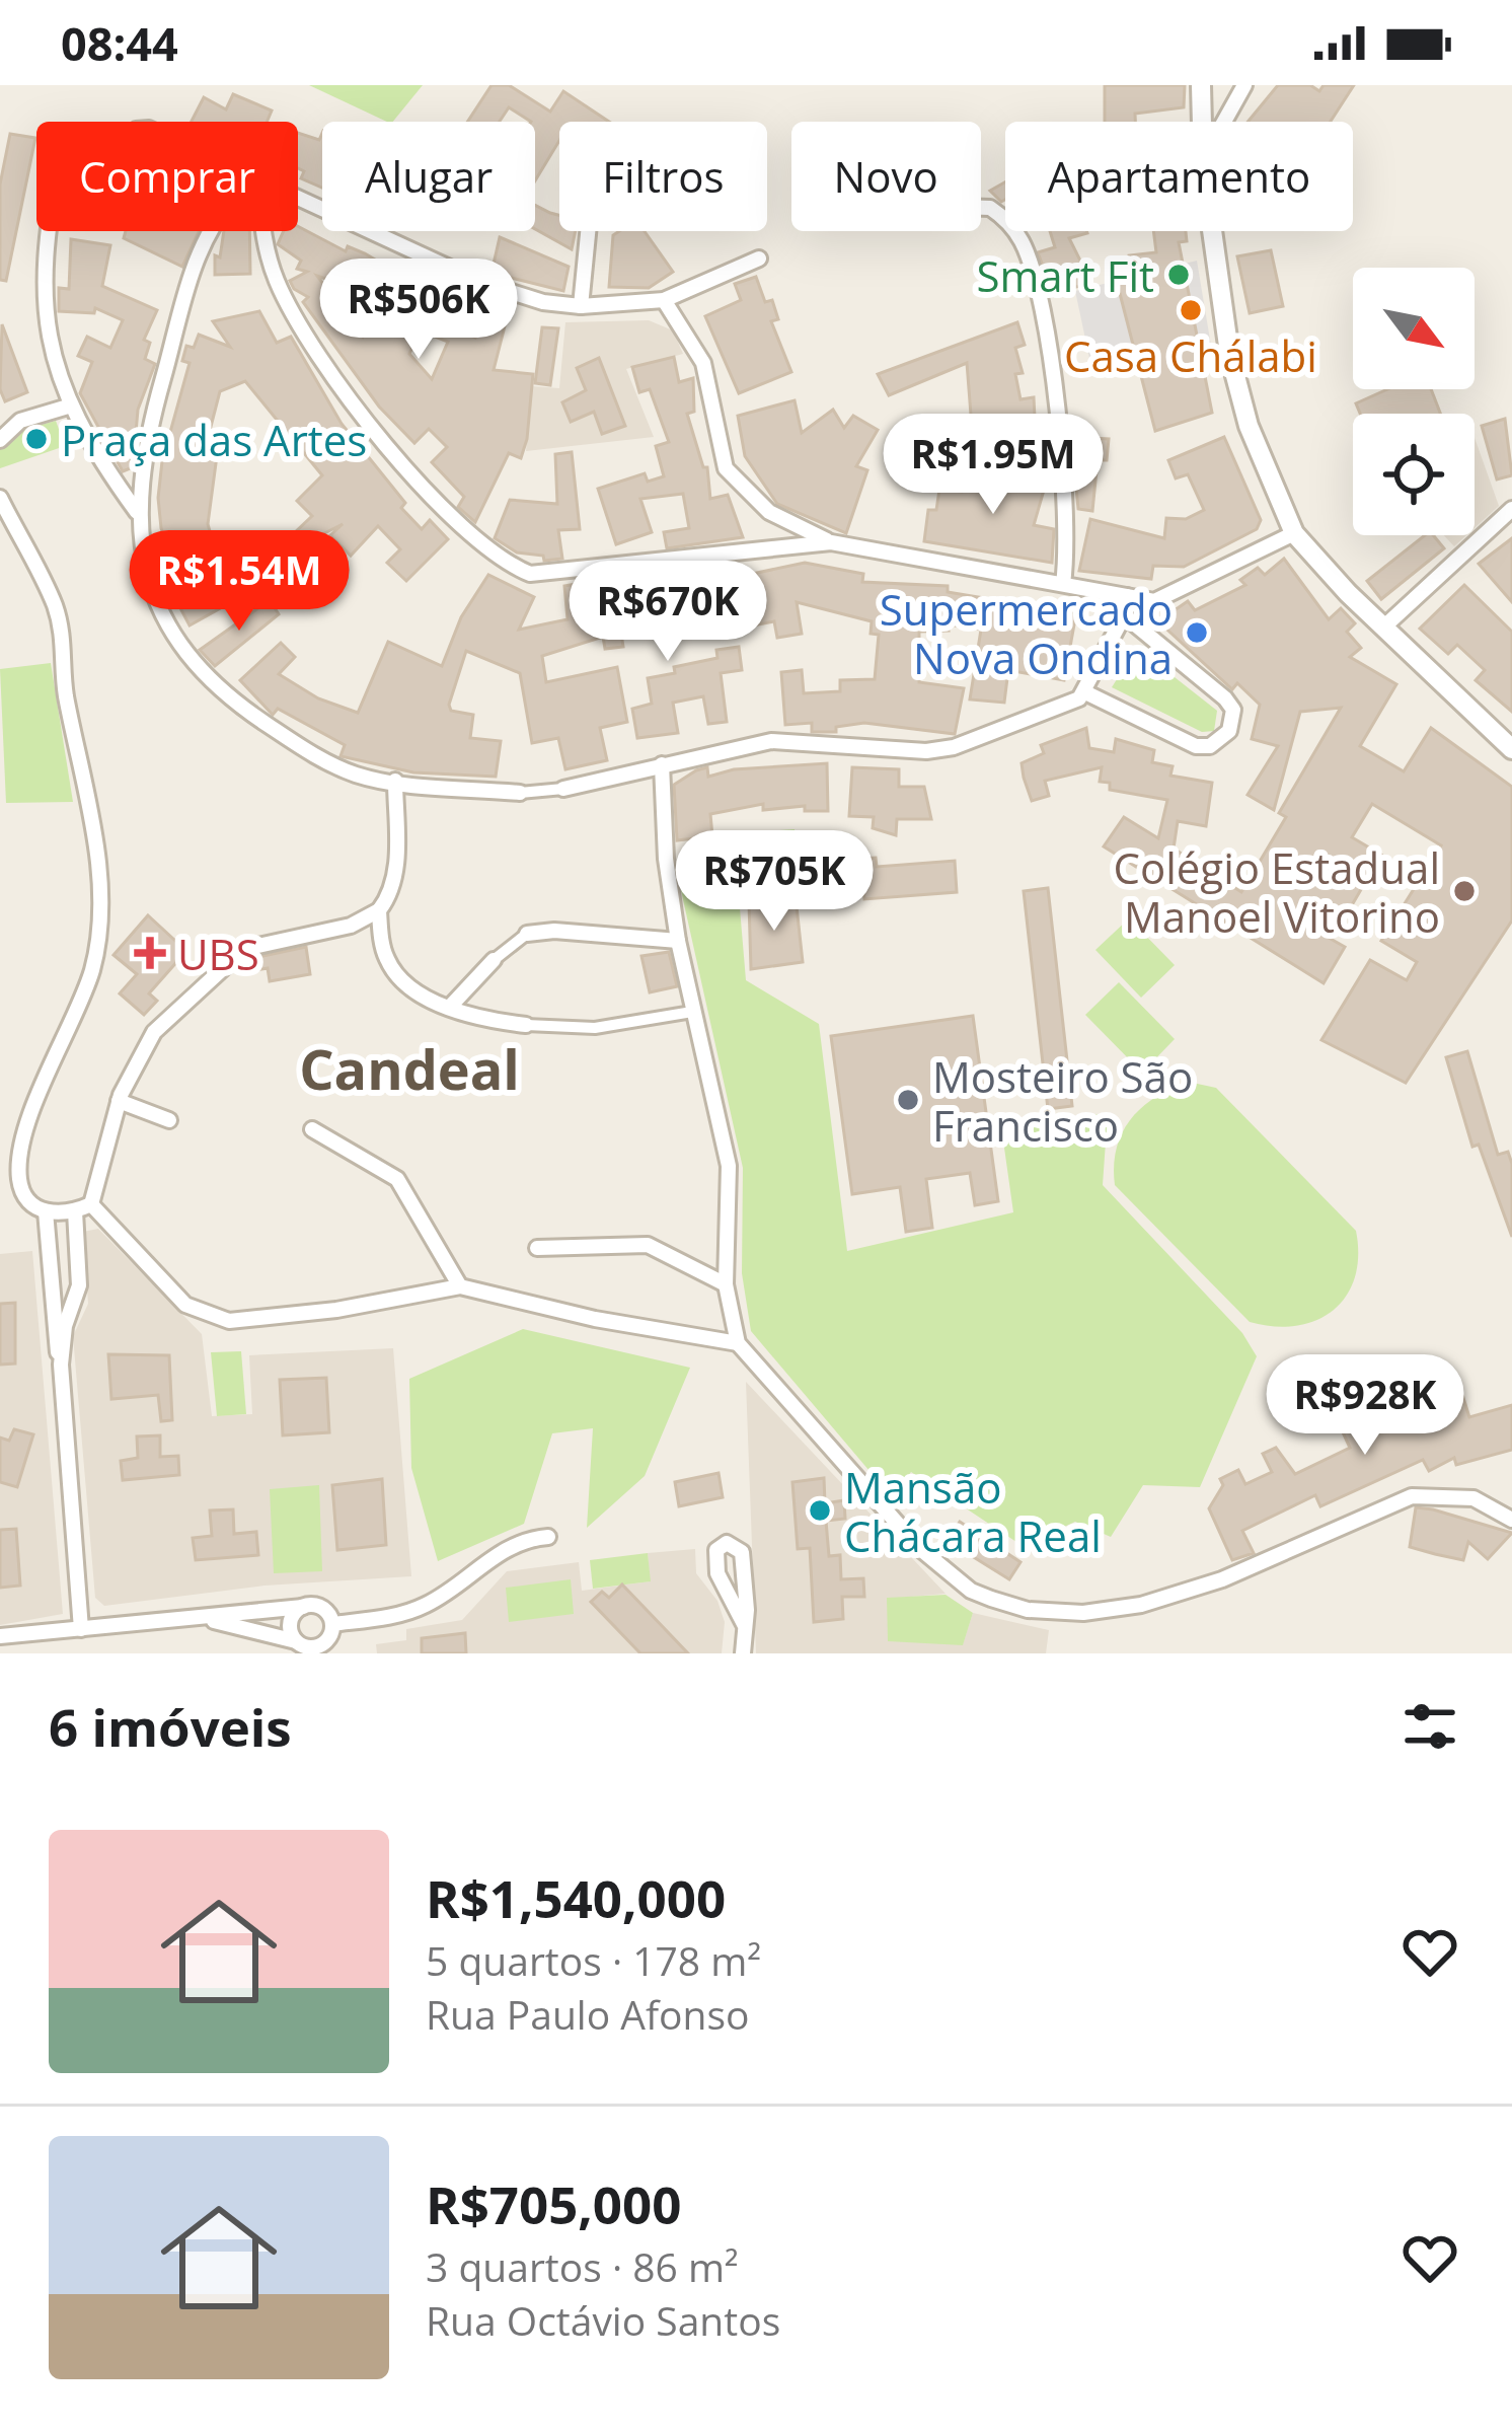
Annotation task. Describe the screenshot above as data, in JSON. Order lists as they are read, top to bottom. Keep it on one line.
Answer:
{"districts":["Candeal"],"places":{"other":["Smart Fit","Casa Chálabi","Praça das Artes","Supermercado Nova Ondina","Colégio Estadual Manoel Vitorino","Mosteiro São Francisco","Mansão Chácara Real"],"health":["UBS"]},"north":"bottom right","page":{"status":"08:44","chip":["Comprar","Alugar","Filtros","Novo","Apartamento"],"price":["R$506K","R$1.95M","R$1.54M","R$670K","R$705K","R$928K"],"heading":"6 imóveis","list":[{"name":"R$1,540,000","note":"5 quartos · 178 m² · Rua Paulo Afonso"},{"name":"R$705,000","note":"3 quartos · 86 m² · Rua Octávio Santos"}]}}
